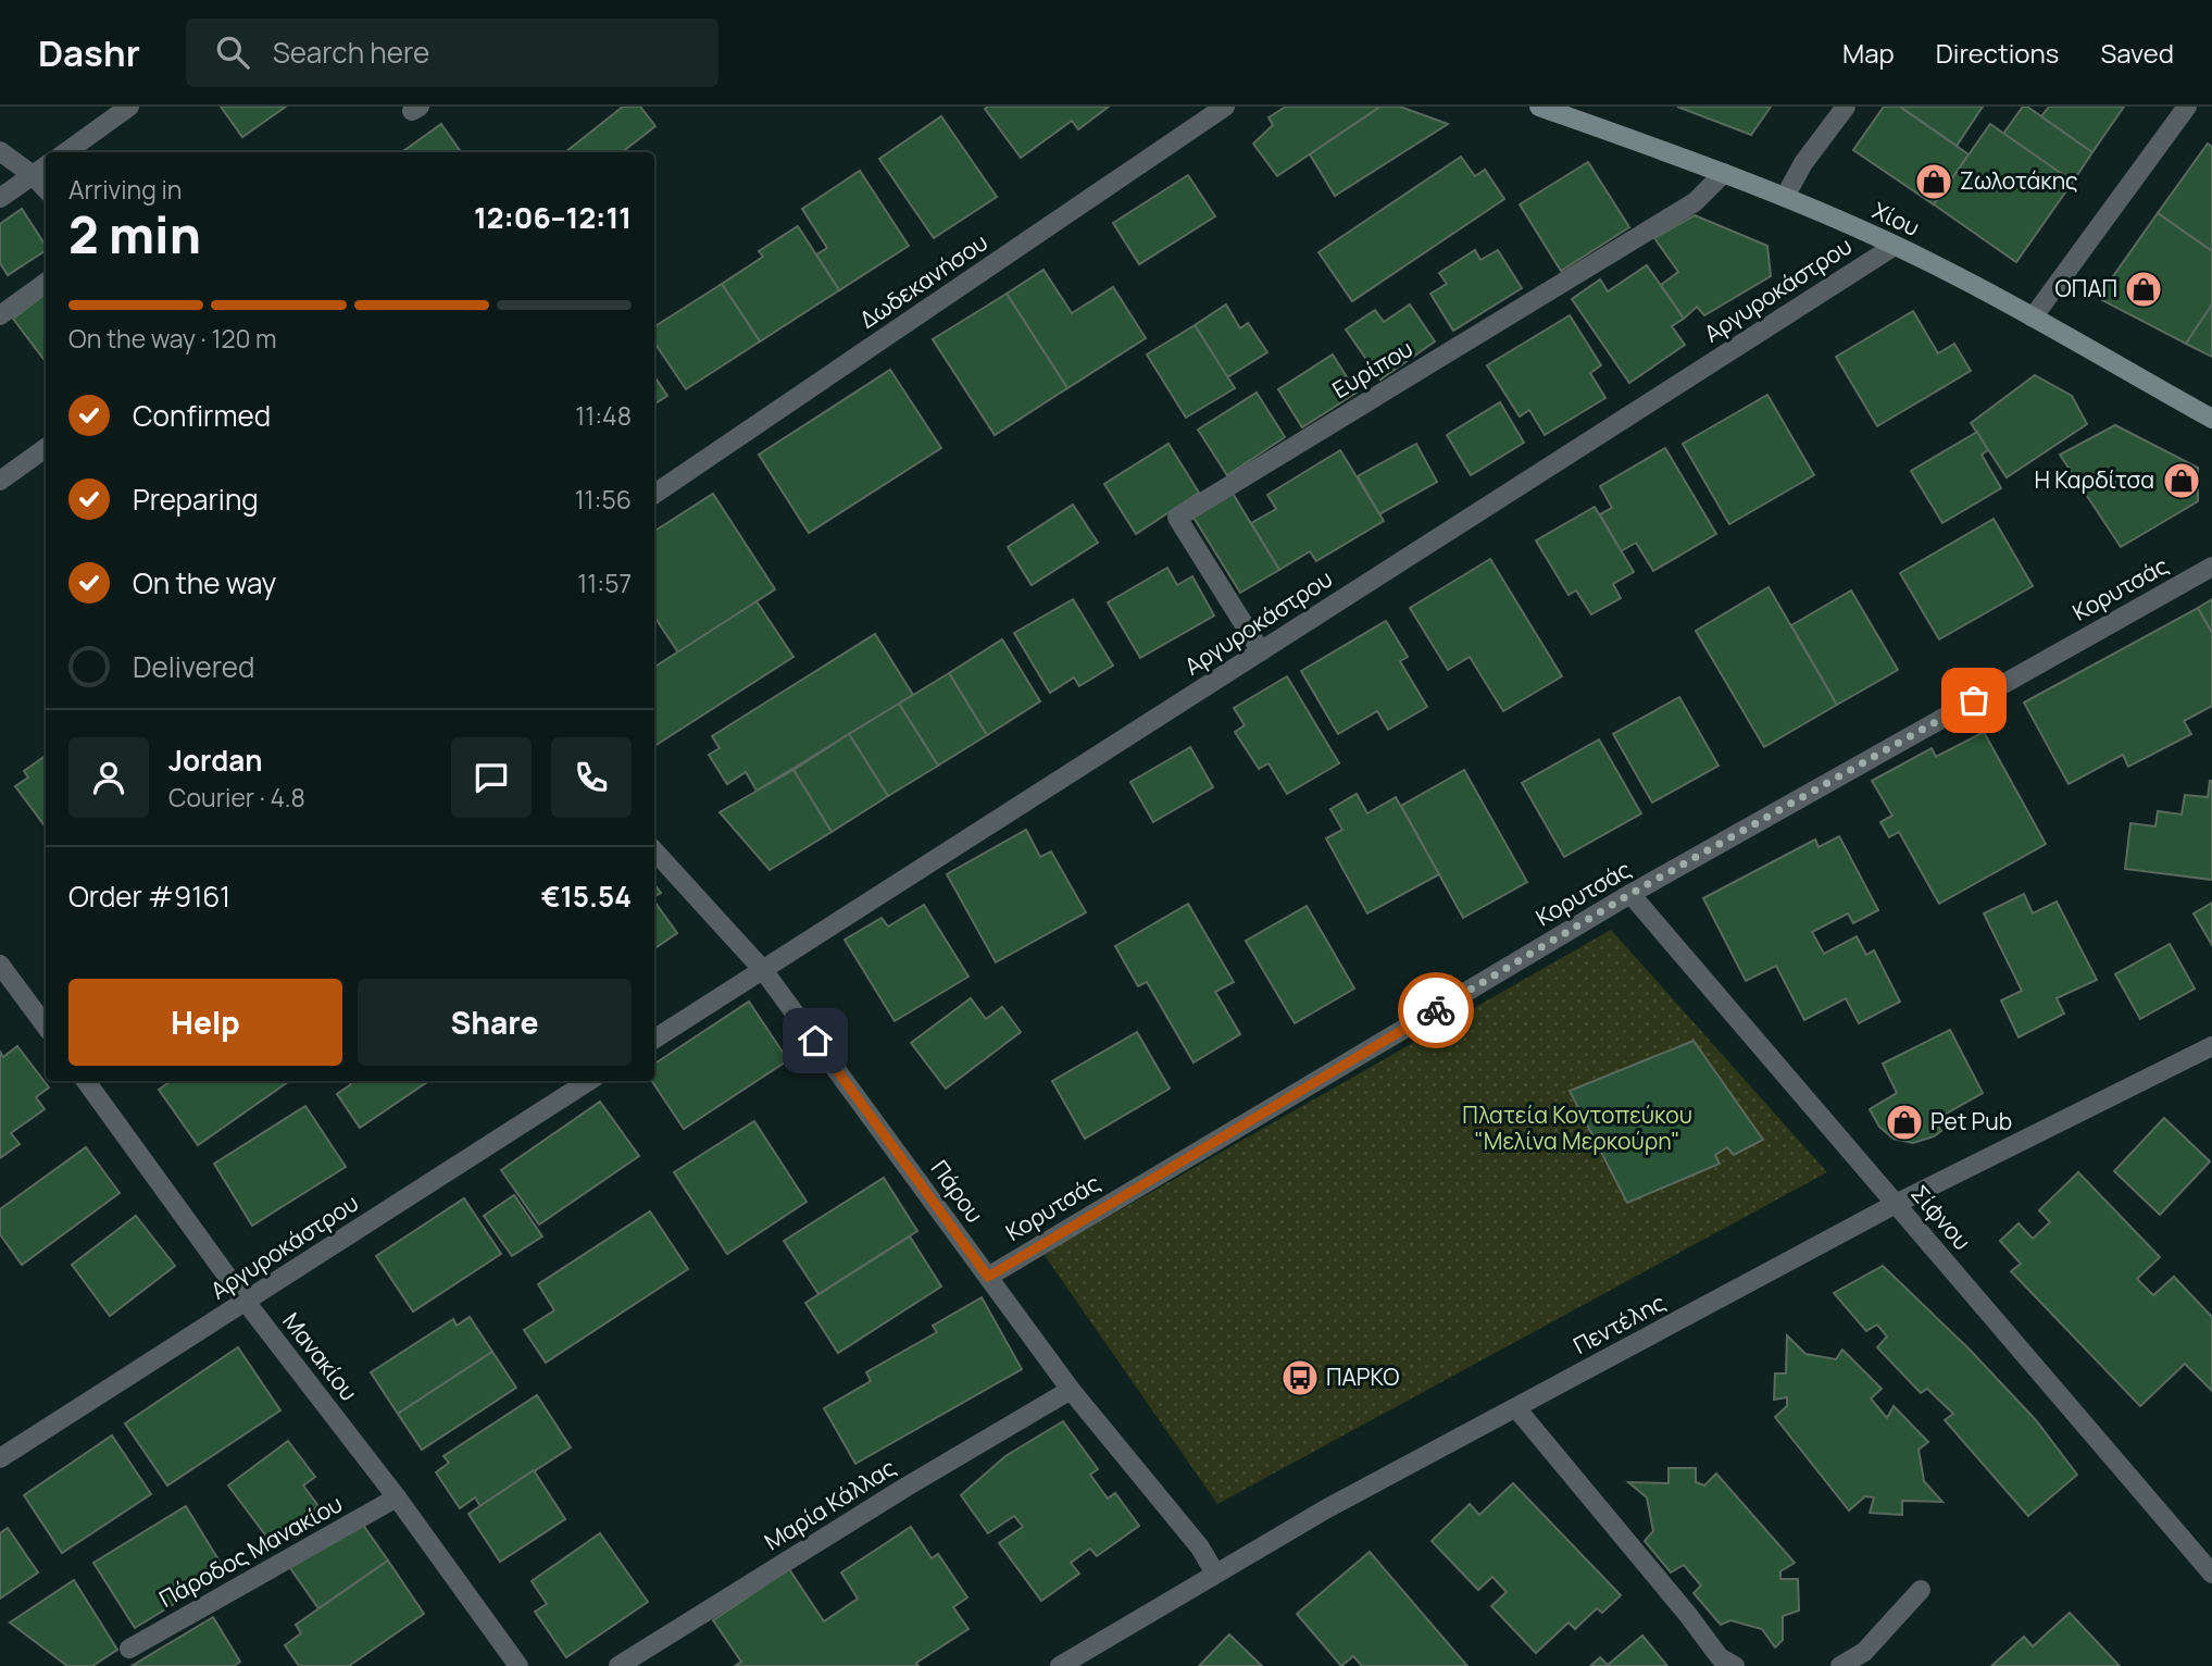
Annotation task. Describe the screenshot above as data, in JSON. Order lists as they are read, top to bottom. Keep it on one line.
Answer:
{"streets":{"street":["Χίου","Δωδεκανήσου","Αργυροκάστρου","Ευρίπου","Κορυτσάς","Πάρου","Σίφνου","Πεντέλης","Μανακίου","Μαρία Κάλλας","Πάροδος Μανακίου"]},"crossings":[["Χίου","Αργυροκάστρου"],["Χίου","Ευρίπου"],["Αργυροκάστρου","Ευρίπου"],["Αργυροκάστρου","Πάρου"],["Αργυροκάστρου","Μανακίου"],["Κορυτσάς","Πάρου"],["Κορυτσάς","Σίφνου"],["Πάρου","Πεντέλης"],["Πάρου","Μαρία Κάλλας"],["Σίφνου","Πεντέλης"],["Μανακίου","Πάροδος Μανακίου"]],"parks":["Πλατεία Κοντοπεύκου \"Μελίνα Μερκούρη\""],"places":{"shop":["Ζωλοτάκης","ΟΠΑΠ","Η Καρδίτσα","Pet Pub"],"bus stop":["ΠΑΡΚΟ"]},"page":{"header":"Dashr","search":"Search here","nav":["Map","Directions","Saved"],"heading":["2 min","Arriving in","12:06–12:11"],"panel":["Jordan","Courier · 4.8","Order #9161","€15.54"],"bar":"On the way · 120 m","list":[["Confirmed","11:48"],["Preparing","11:56"],["On the way","11:57"],"Delivered"],"buttons":["Help","Share"]}}
